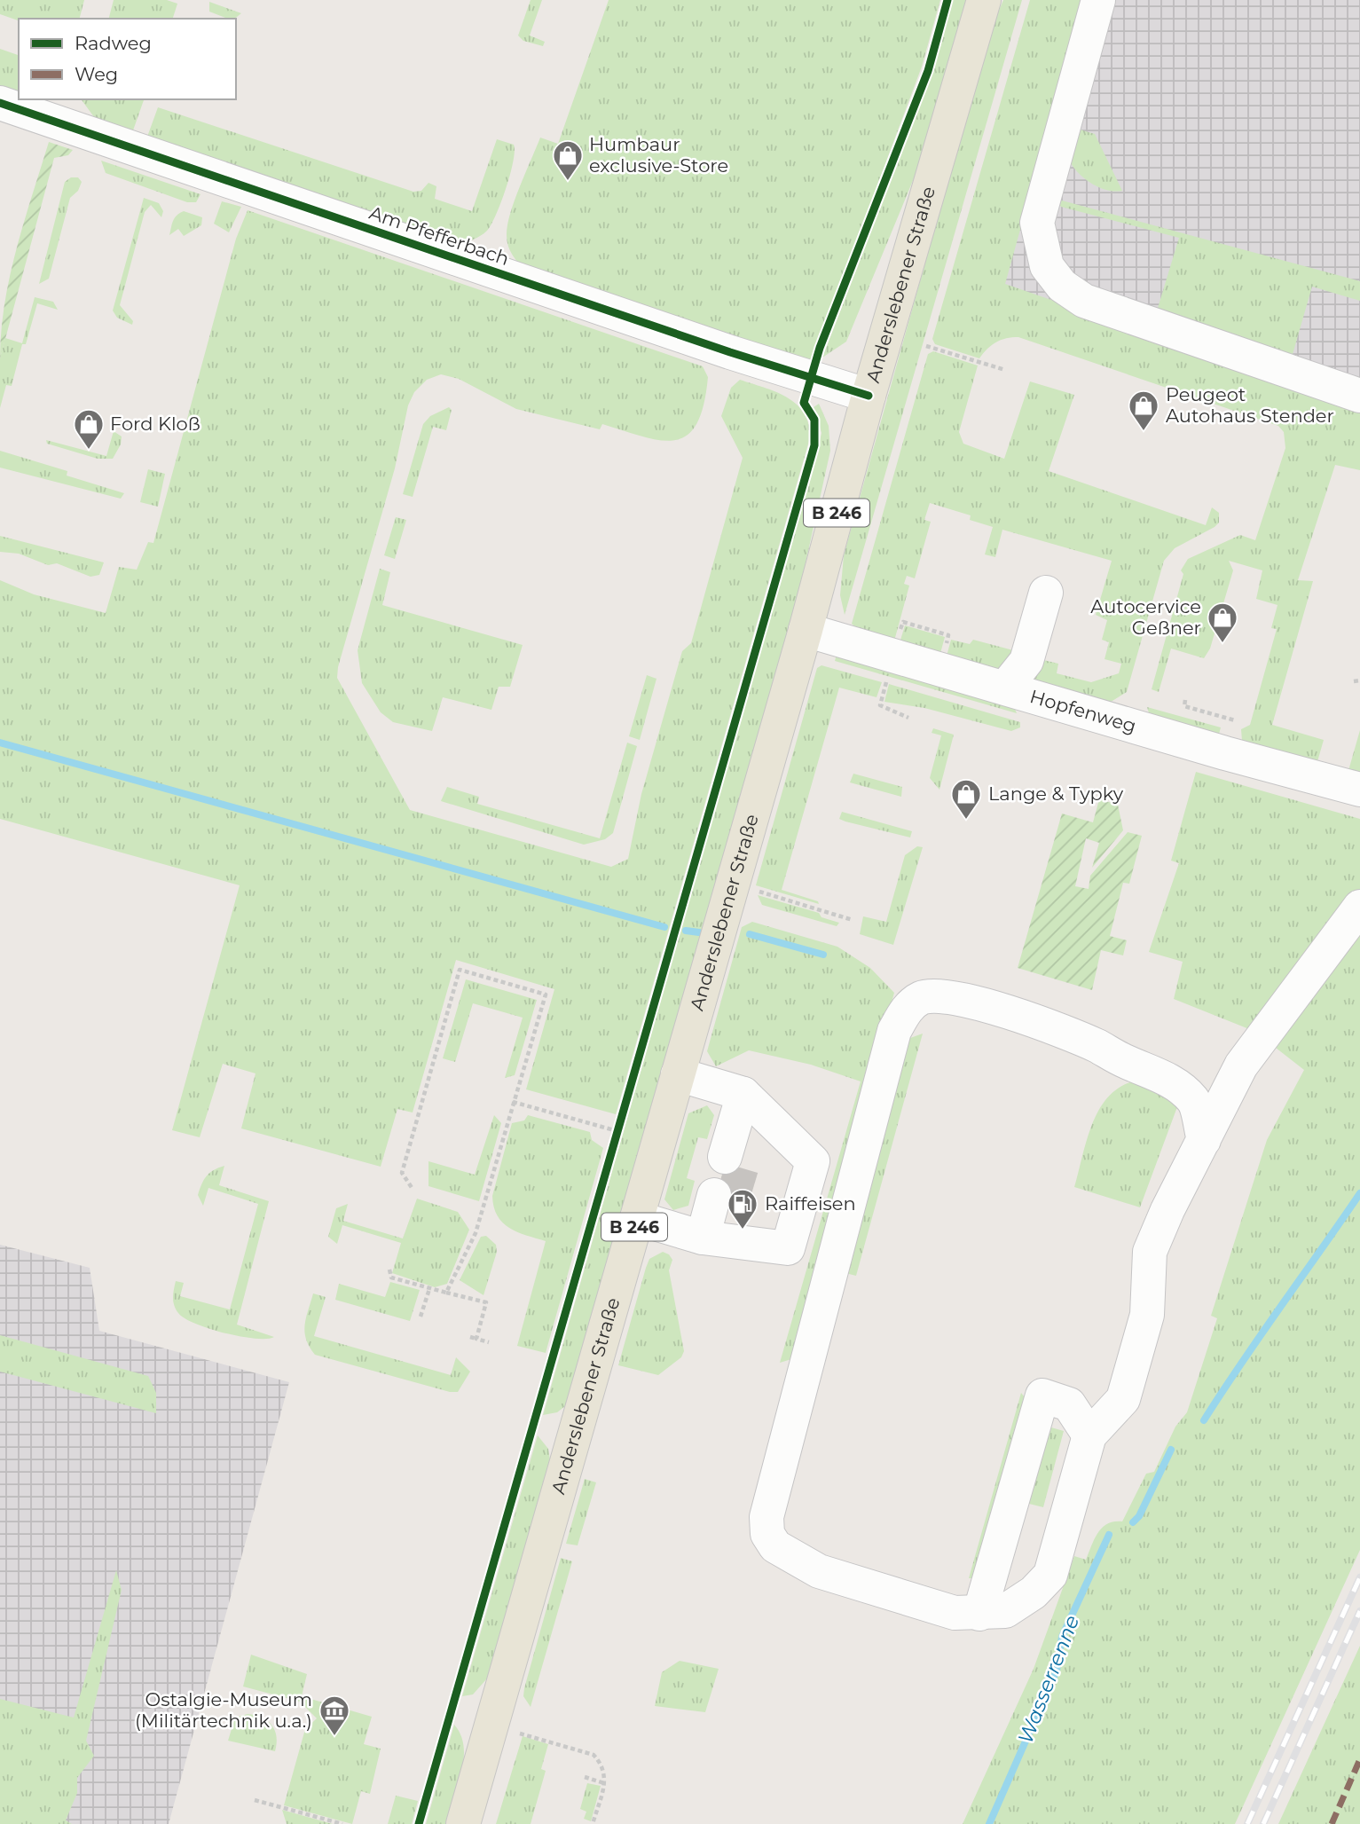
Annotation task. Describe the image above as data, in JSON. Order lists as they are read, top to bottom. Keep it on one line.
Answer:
{"streets":{"main road":["Anderslebener Straße","B 246"],"street":["Am Pfefferbach","Hopfenweg"]},"crossings":[["Am Pfefferbach","Anderslebener Straße"],["Anderslebener Straße","Hopfenweg"]],"water":["Wasserrenne"],"places":{"shop":["Humbaur exclusive-Store","Peugeot Autohaus Stender","Ford Kloß","Autocervice Geßner","Lange & Typky"],"fuel station":["Raiffeisen"],"museum":["Ostalgie-Museum (Militärtechnik u.a.)"]},"legend":["Radweg","Weg"]}
